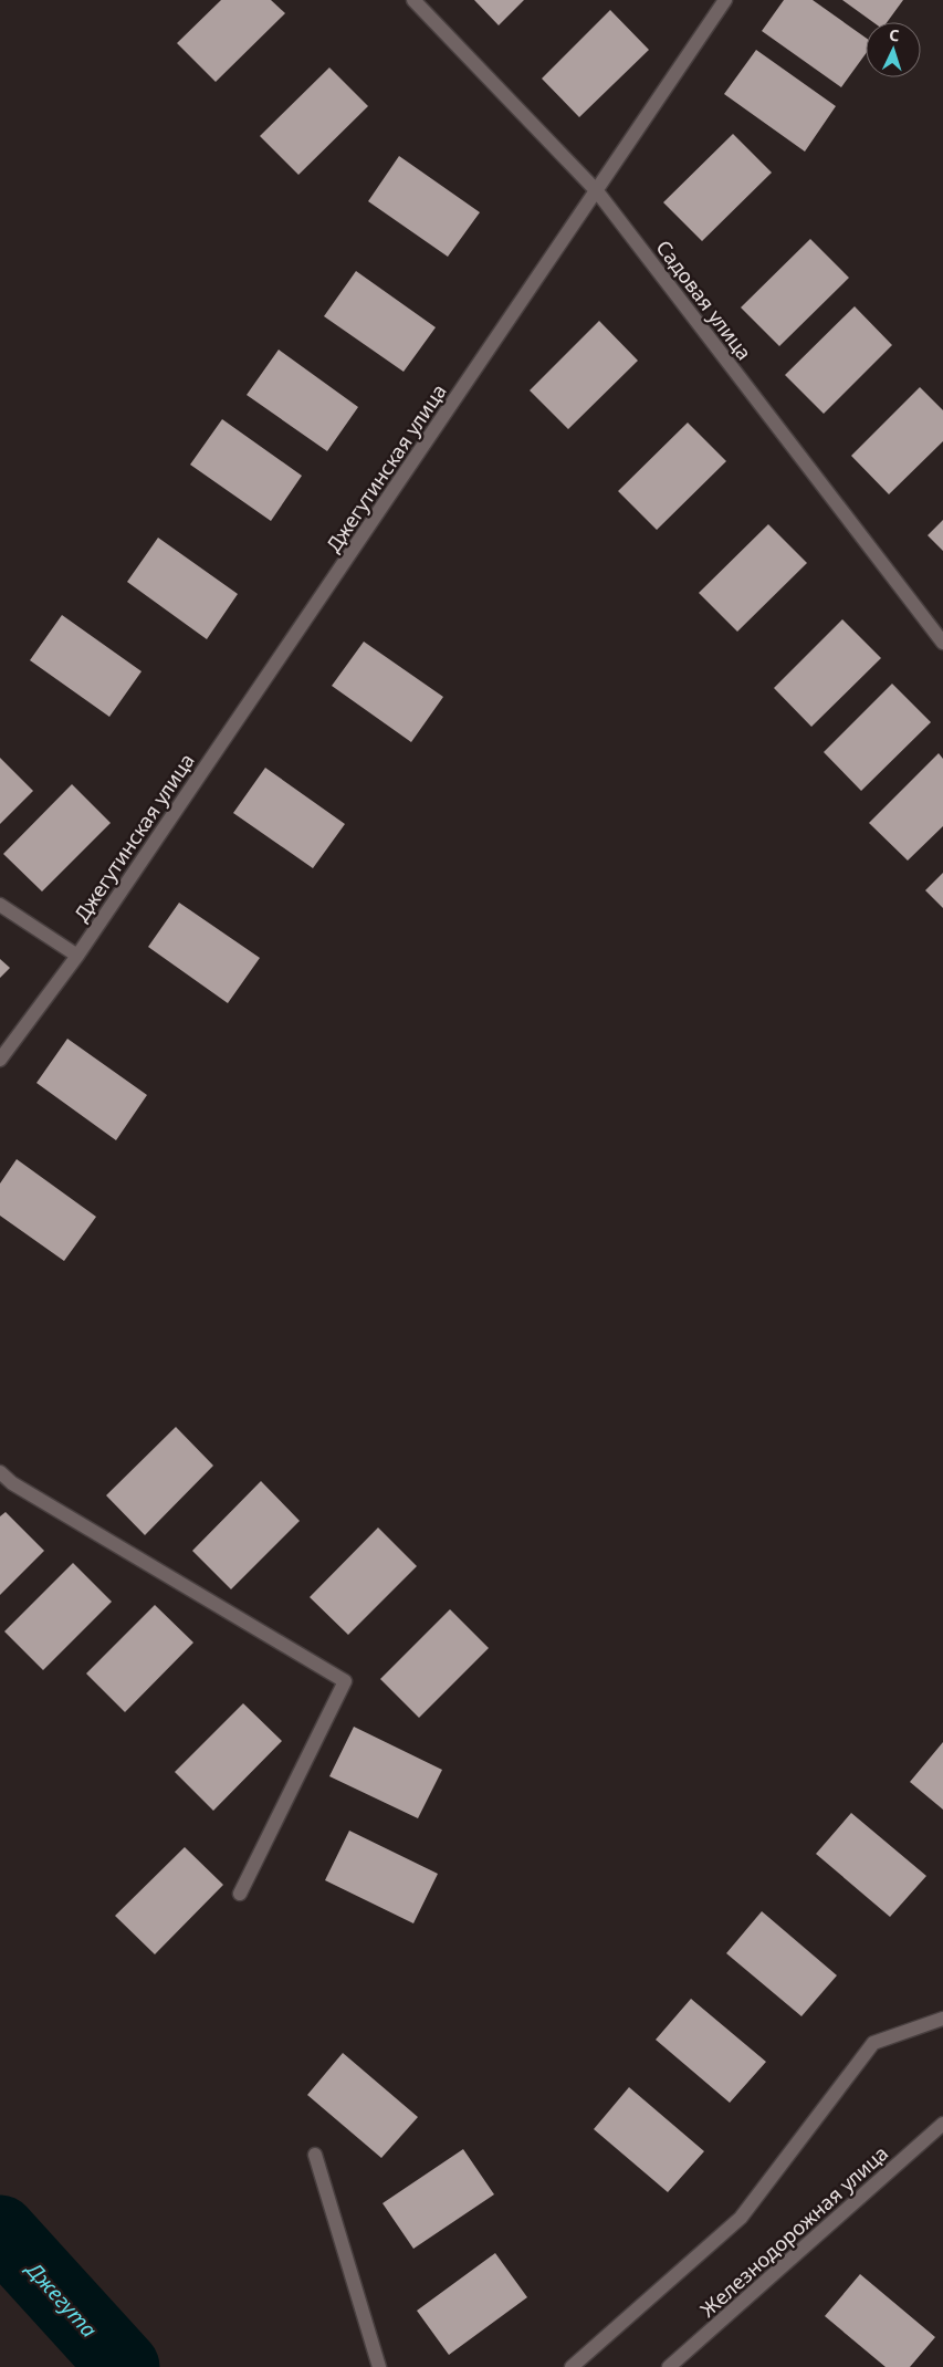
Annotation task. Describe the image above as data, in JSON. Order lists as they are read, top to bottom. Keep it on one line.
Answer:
{"streets":{"street":["Садовая улица","Джегутинская улица","Железнодорожная улица"]},"crossings":[["Садовая улица","Джегутинская улица"]],"water":["Джегута"],"north":"top"}
